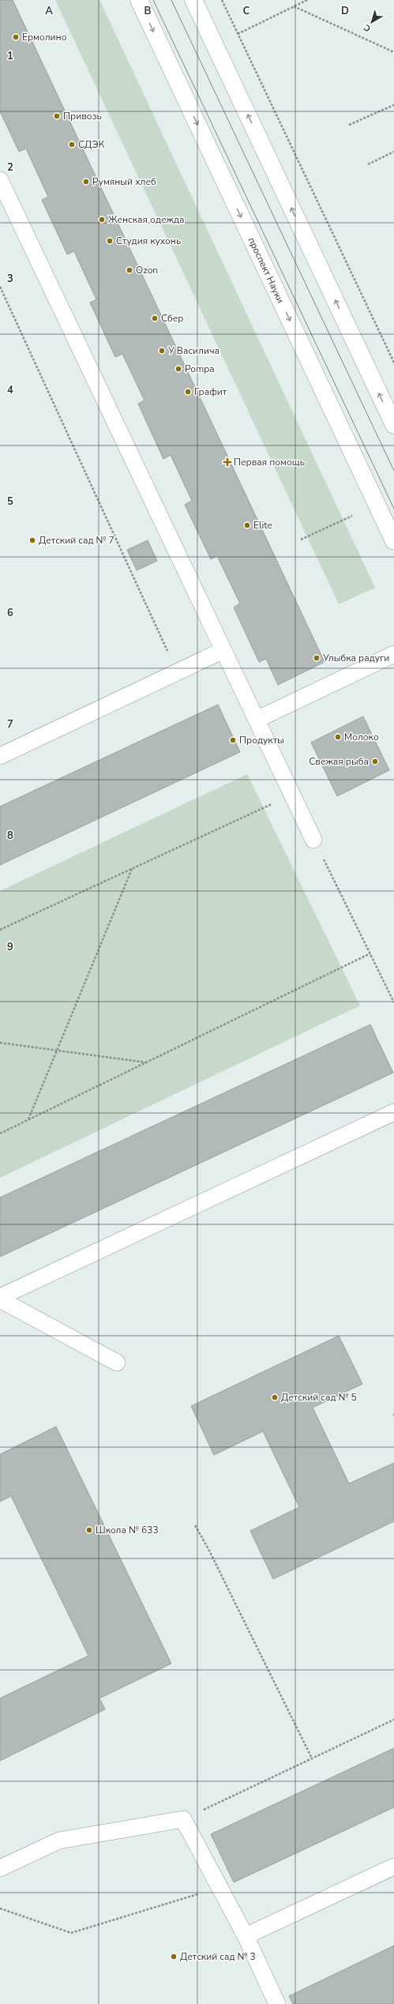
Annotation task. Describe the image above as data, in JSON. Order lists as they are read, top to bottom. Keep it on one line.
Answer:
{"streets":{"main road":["проспект Науки"]},"places":{"other":["Ермолино","Привозь","СДЭК","Румяный хлеб","Женская одежда","Студия кухонь","Ozon","Сбер","У Василича","Pompa","Графит","Elite","Детский сад № 7","Улыбка радуги","Молоко","Продукты","Свежая рыба","Детский сад № 5","Школа № 633","Детский сад № 3"],"health":["Первая помощь"]},"north":"bottom left","grid":{"columns":["A","B","C","D"],"rows":["1","2","3","4","5","6","7","8","9"]}}
